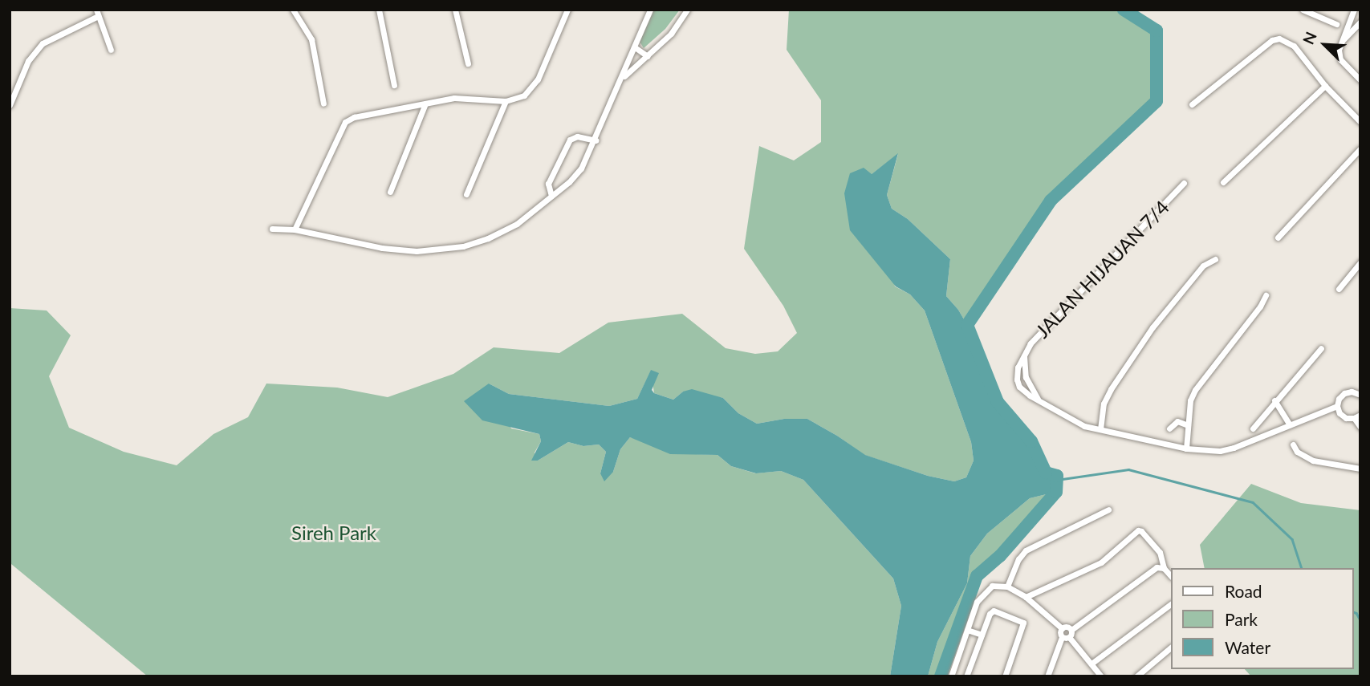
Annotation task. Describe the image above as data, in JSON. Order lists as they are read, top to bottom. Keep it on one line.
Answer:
{"streets":{"street":["JALAN HIJAUAN 7/4"]},"parks":["Sireh Park"],"legend":["Road","Park","Water"],"north":"top left"}
